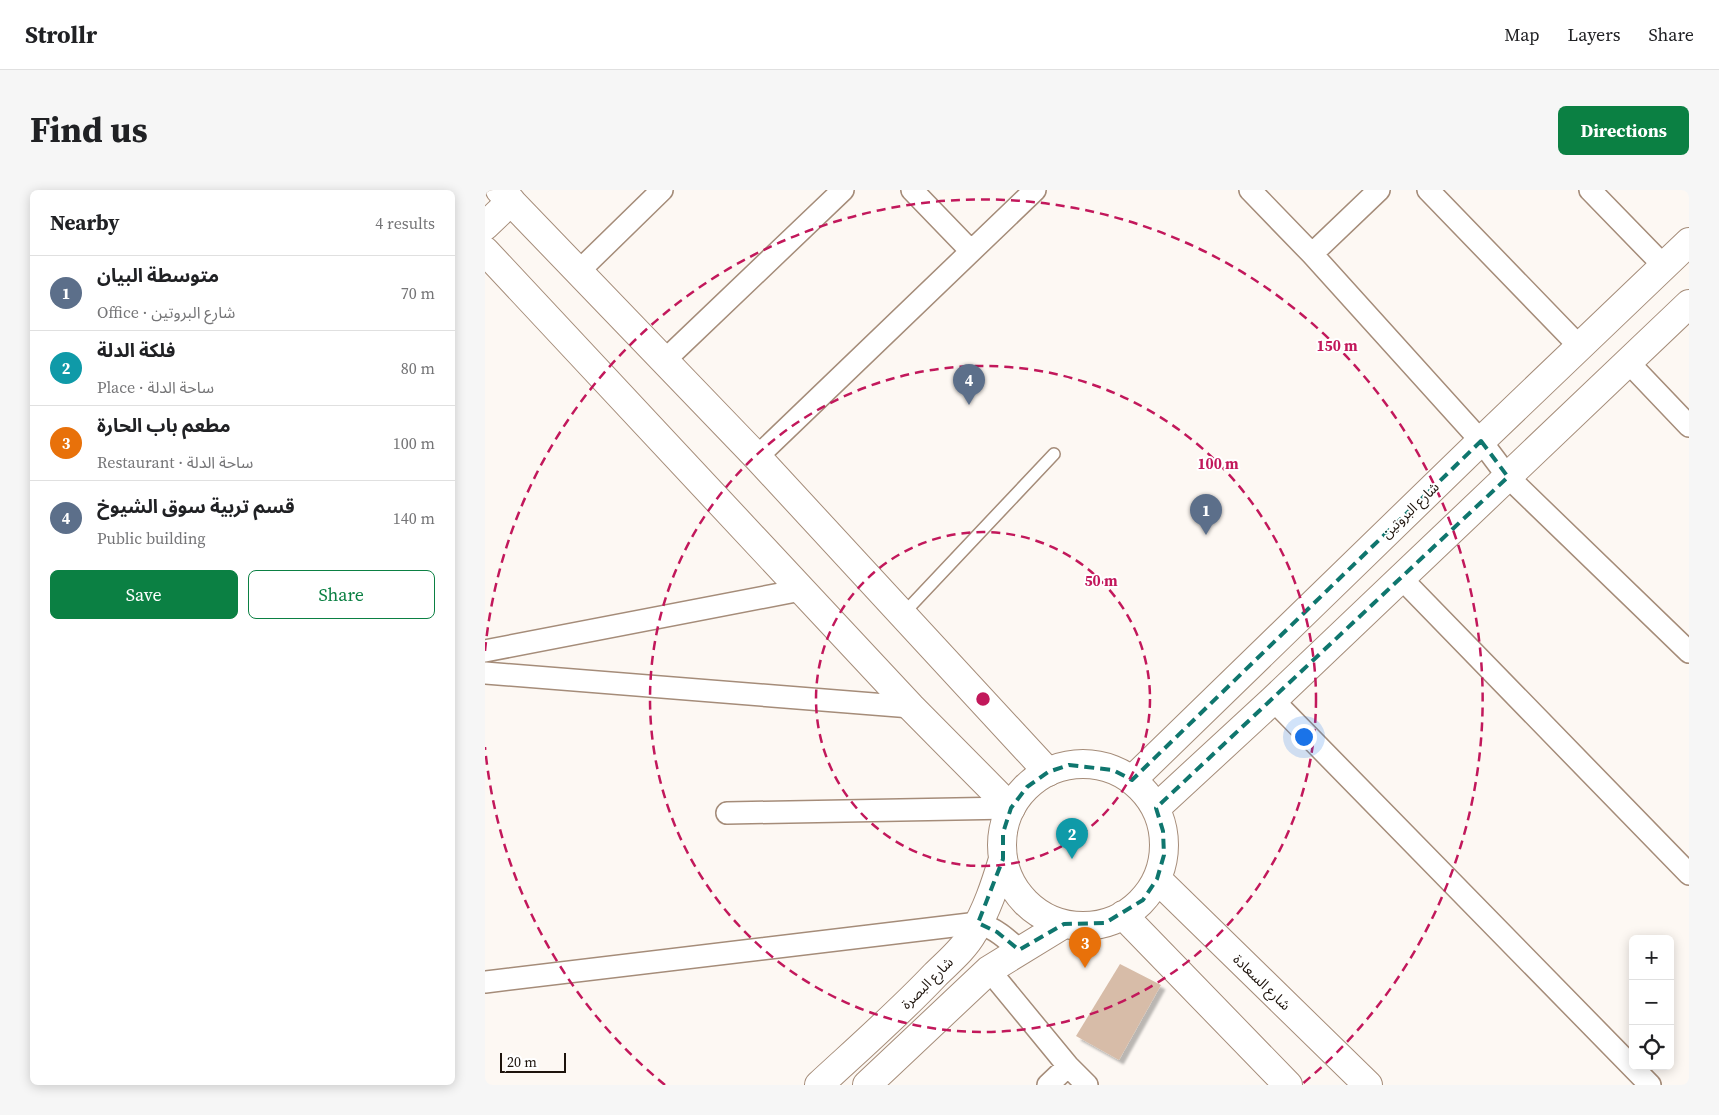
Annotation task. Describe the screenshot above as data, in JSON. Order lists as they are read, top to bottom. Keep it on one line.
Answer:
{"streets":{"main road":["شارع البروتين","شارع السعادة","شارع البصرة"]},"crossings":[["شارع البروتين","شارع السعادة"],["شارع البروتين","شارع البصرة"],["شارع السعادة","شارع البصرة"]],"scale_bar":"20 m","page":{"header":"Strollr","nav":["Map","Layers","Share"],"title":"Find us","buttons":["Directions",["Save","Share"]],"heading":["Nearby","4 results"],"list":[{"mark":"1","name":"متوسطة البيان","note":"Office · شارع البروتين","value":"70 m"},{"mark":"2","name":"فلكة الدلة","note":"Place · ساحة الدلة","value":"80 m"},{"mark":"3","name":"مطعم باب الحارة","note":"Restaurant · ساحة الدلة","value":"100 m"},{"mark":"4","name":"قسم تربية سوق الشيوخ","note":"Public building","value":"140 m"}],"pins":["4","1","2","3"],"map_buttons":["+","−"],"scale":"20 m"},"rings":["150 m","100 m","50 m"]}
